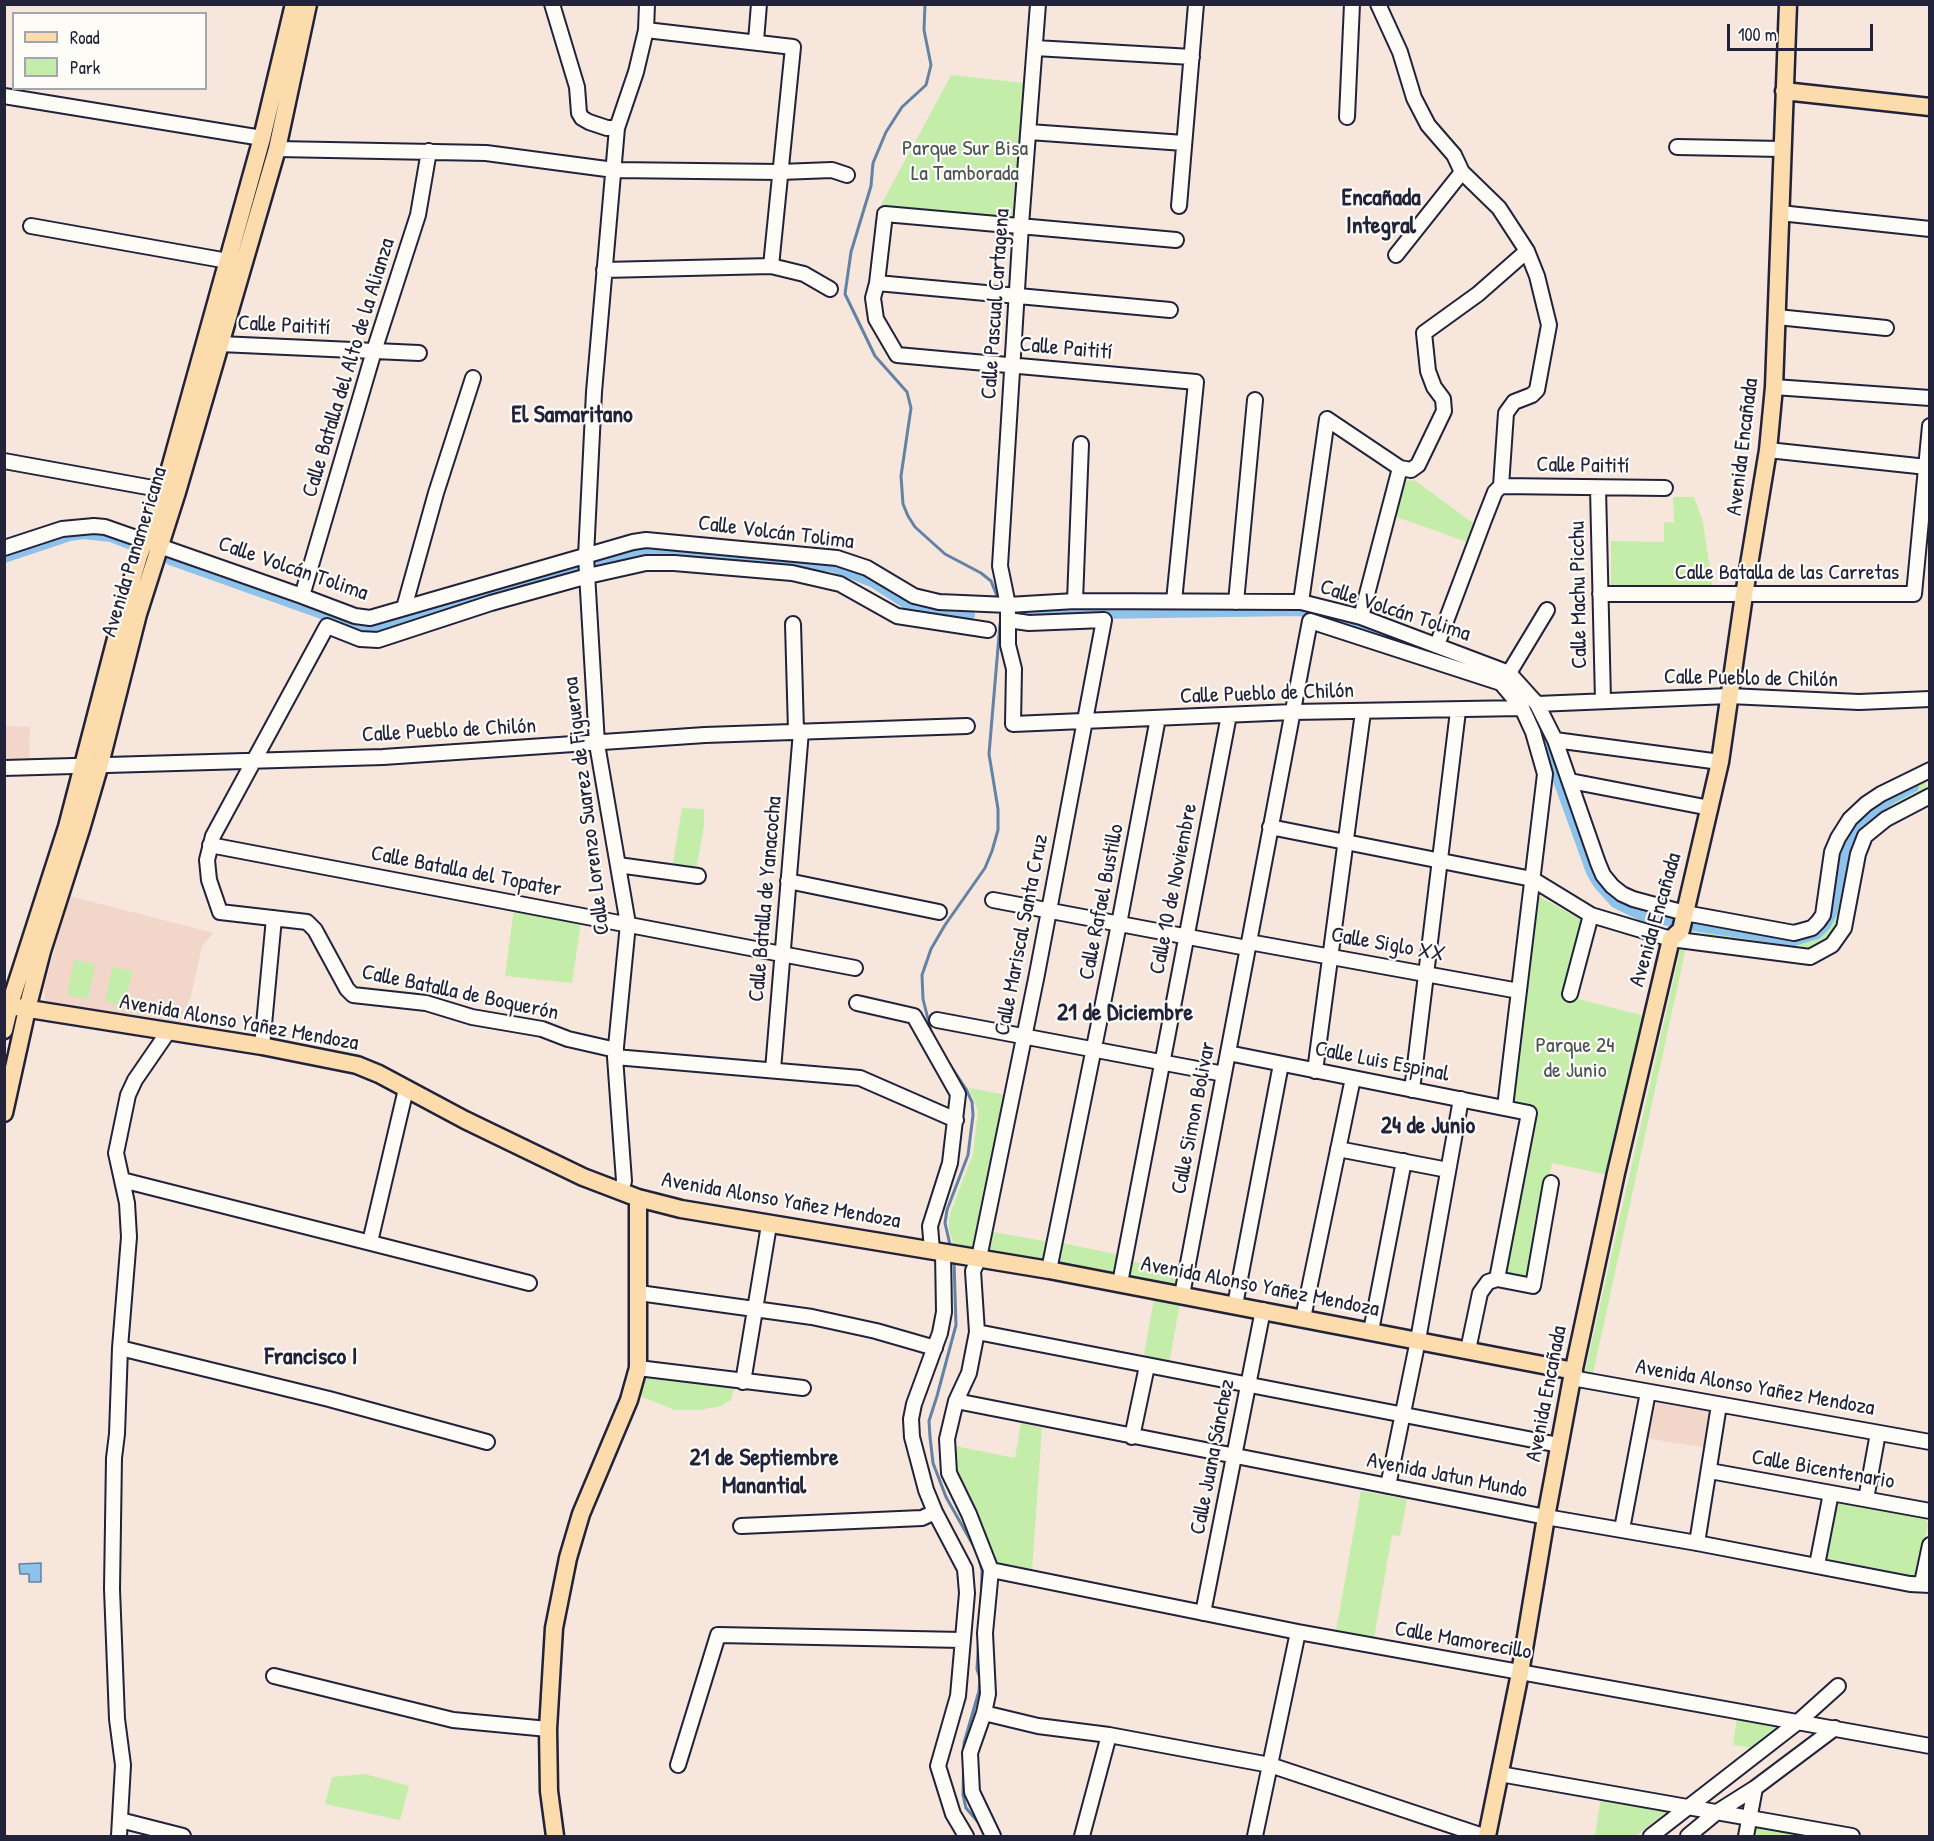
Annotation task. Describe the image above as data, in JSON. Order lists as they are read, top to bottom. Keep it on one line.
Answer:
{"streets":{"main road":["Avenida Encañada","Avenida Panamericana","Avenida Alonso Yañez Mendoza"],"street":["Calle Pascual Cartagena","Calle Paitití","Calle Batalla del Alto de la Alianza","Calle Volcán Tolima","Calle Batalla de las Carretas","Calle Machu Picchu","Calle Pueblo de Chilón","Calle Lorenzo Suarez de Figueroa","Calle Batalla del Topater","Calle 10 de Noviembre","Calle Batalla de Yanacocha","Calle Rafael Bustillo","Calle Mariscal Santa Cruz","Calle Siglo XX","Calle Batalla de Boquerón","Calle Luis Espinal","Calle Simon Bolivar","Calle Juana Sánchez","Calle Bicentenario","Avenida Jatun Mundo","Calle Mamorecillo"]},"crossings":[["Calle Pascual Cartagena","Calle Paitití"],["Calle Pascual Cartagena","Calle Volcán Tolima"],["Calle Pascual Cartagena","Calle Pueblo de Chilón"],["Calle Pascual Cartagena","Calle Mariscal Santa Cruz"],["Calle Paitití","Calle Batalla del Alto de la Alianza"],["Calle Paitití","Calle Volcán Tolima"],["Calle Paitití","Avenida Panamericana"],["Calle Paitití","Calle Machu Picchu"],["Calle Batalla del Alto de la Alianza","Calle Volcán Tolima"],["Avenida Encañada","Calle Volcán Tolima"],["Avenida Encañada","Calle Batalla de las Carretas"],["Avenida Encañada","Calle Pueblo de Chilón"],["Avenida Encañada","Avenida Alonso Yañez Mendoza"],["Avenida Encañada","Avenida Jatun Mundo"],["Avenida Encañada","Calle Mamorecillo"],["Calle Volcán Tolima","Avenida Panamericana"],["Calle Volcán Tolima","Calle Pueblo de Chilón"],["Calle Volcán Tolima","Calle Lorenzo Suarez de Figueroa"],["Calle Volcán Tolima","Calle Batalla de Boquerón"],["Avenida Panamericana","Calle Pueblo de Chilón"],["Avenida Panamericana","Avenida Alonso Yañez Mendoza"],["Calle Batalla de las Carretas","Calle Machu Picchu"],["Calle Machu Picchu","Calle Pueblo de Chilón"],["Calle Pueblo de Chilón","Calle Lorenzo Suarez de Figueroa"],["Calle Pueblo de Chilón","Calle 10 de Noviembre"],["Calle Pueblo de Chilón","Calle Batalla de Yanacocha"],["Calle Pueblo de Chilón","Calle Rafael Bustillo"],["Calle Pueblo de Chilón","Calle Mariscal Santa Cruz"],["Calle Pueblo de Chilón","Calle Batalla de Boquerón"],["Calle Lorenzo Suarez de Figueroa","Calle Batalla del Topater"],["Calle Lorenzo Suarez de Figueroa","Calle Batalla de Boquerón"],["Calle Lorenzo Suarez de Figueroa","Avenida Alonso Yañez Mendoza"],["Calle Batalla del Topater","Calle Batalla de Yanacocha"],["Calle Batalla del Topater","Calle Batalla de Boquerón"],["Calle 10 de Noviembre","Calle Siglo XX"],["Calle 10 de Noviembre","Avenida Alonso Yañez Mendoza"],["Calle Batalla de Yanacocha","Calle Batalla de Boquerón"],["Calle Rafael Bustillo","Calle Siglo XX"],["Calle Rafael Bustillo","Avenida Alonso Yañez Mendoza"],["Calle Mariscal Santa Cruz","Calle Siglo XX"],["Calle Mariscal Santa Cruz","Avenida Alonso Yañez Mendoza"],["Calle Mariscal Santa Cruz","Avenida Jatun Mundo"],["Calle Mariscal Santa Cruz","Calle Mamorecillo"],["Calle Siglo XX","Calle Simon Bolivar"],["Avenida Alonso Yañez Mendoza","Calle Simon Bolivar"],["Avenida Alonso Yañez Mendoza","Calle Juana Sánchez"],["Calle Luis Espinal","Calle Simon Bolivar"],["Calle Juana Sánchez","Avenida Jatun Mundo"],["Calle Juana Sánchez","Calle Mamorecillo"]],"districts":["Encañada Integral","El Samaritano","21 de Diciembre","24 de Junio","Francisco I","21 de Septiembre Manantial"],"parks":["Parque Sur Bisa La Tamborada","Parque 24 de Junio"],"legend":["Road","Park"],"scale_bar":"100 m"}
